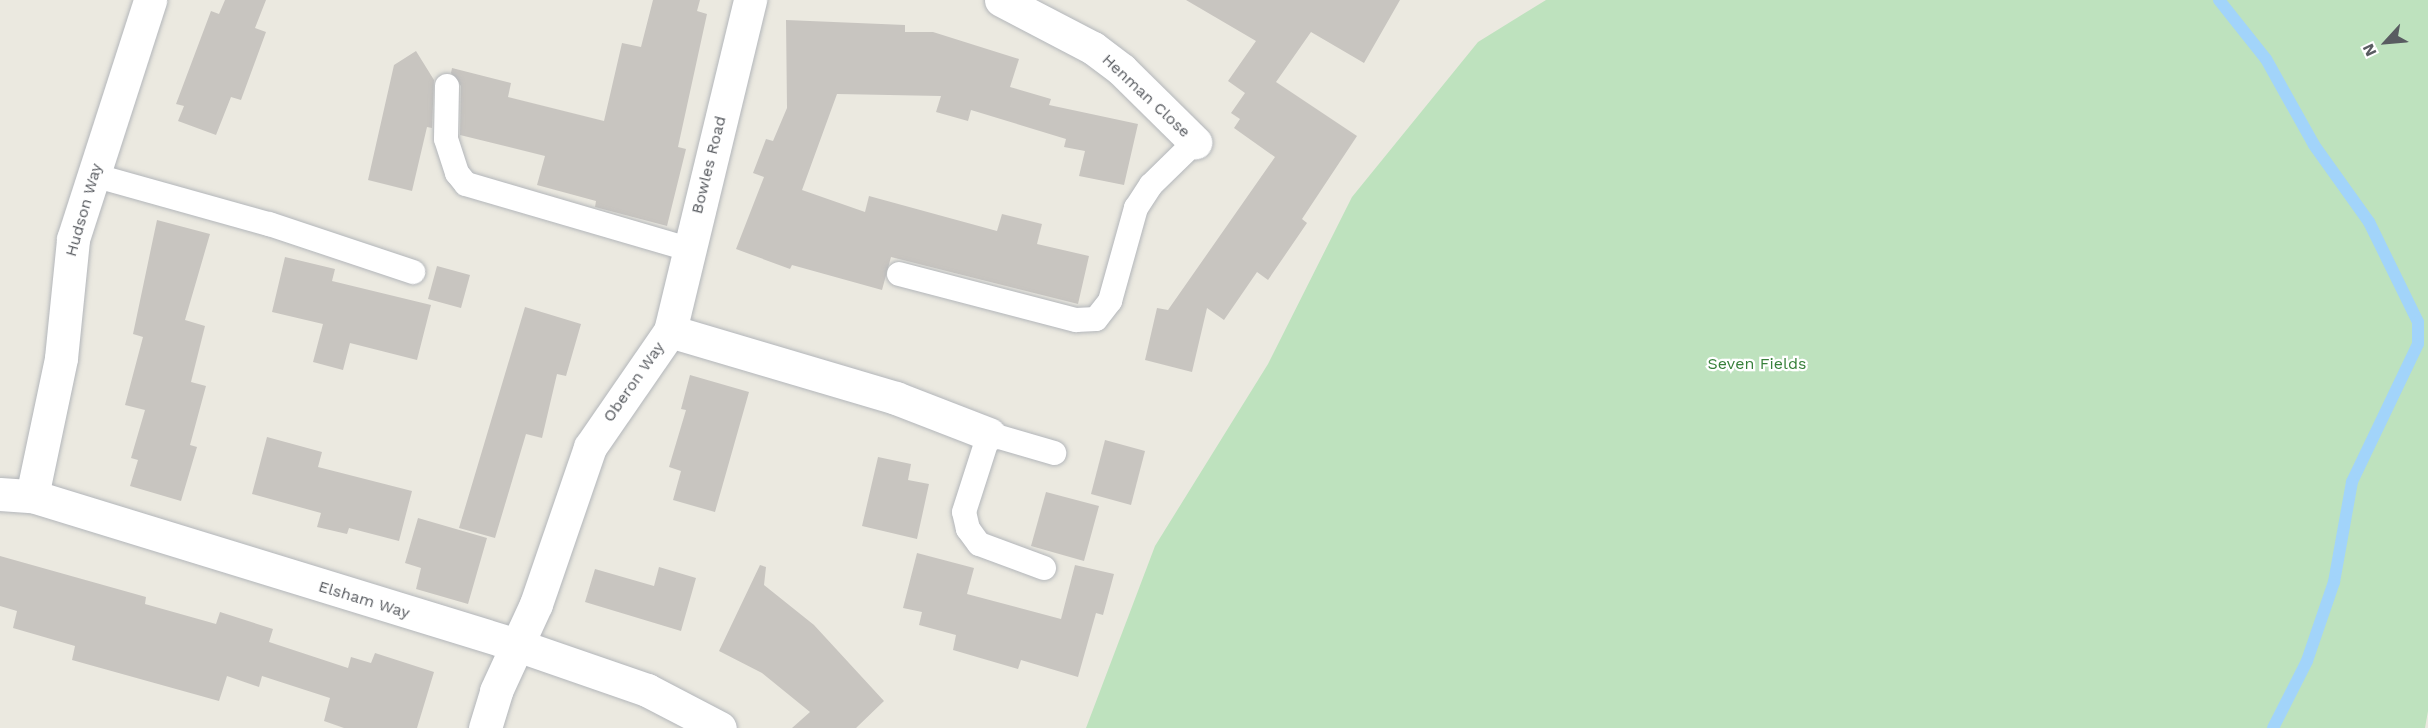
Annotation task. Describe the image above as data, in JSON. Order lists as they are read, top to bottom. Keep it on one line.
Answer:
{"streets":{"street":["Henman Close","Bowles Road","Hudson Way","Oberon Way","Elsham Way"]},"crossings":[["Bowles Road","Oberon Way"],["Hudson Way","Elsham Way"],["Oberon Way","Elsham Way"]],"parks":["Seven Fields"],"north":"bottom left"}
